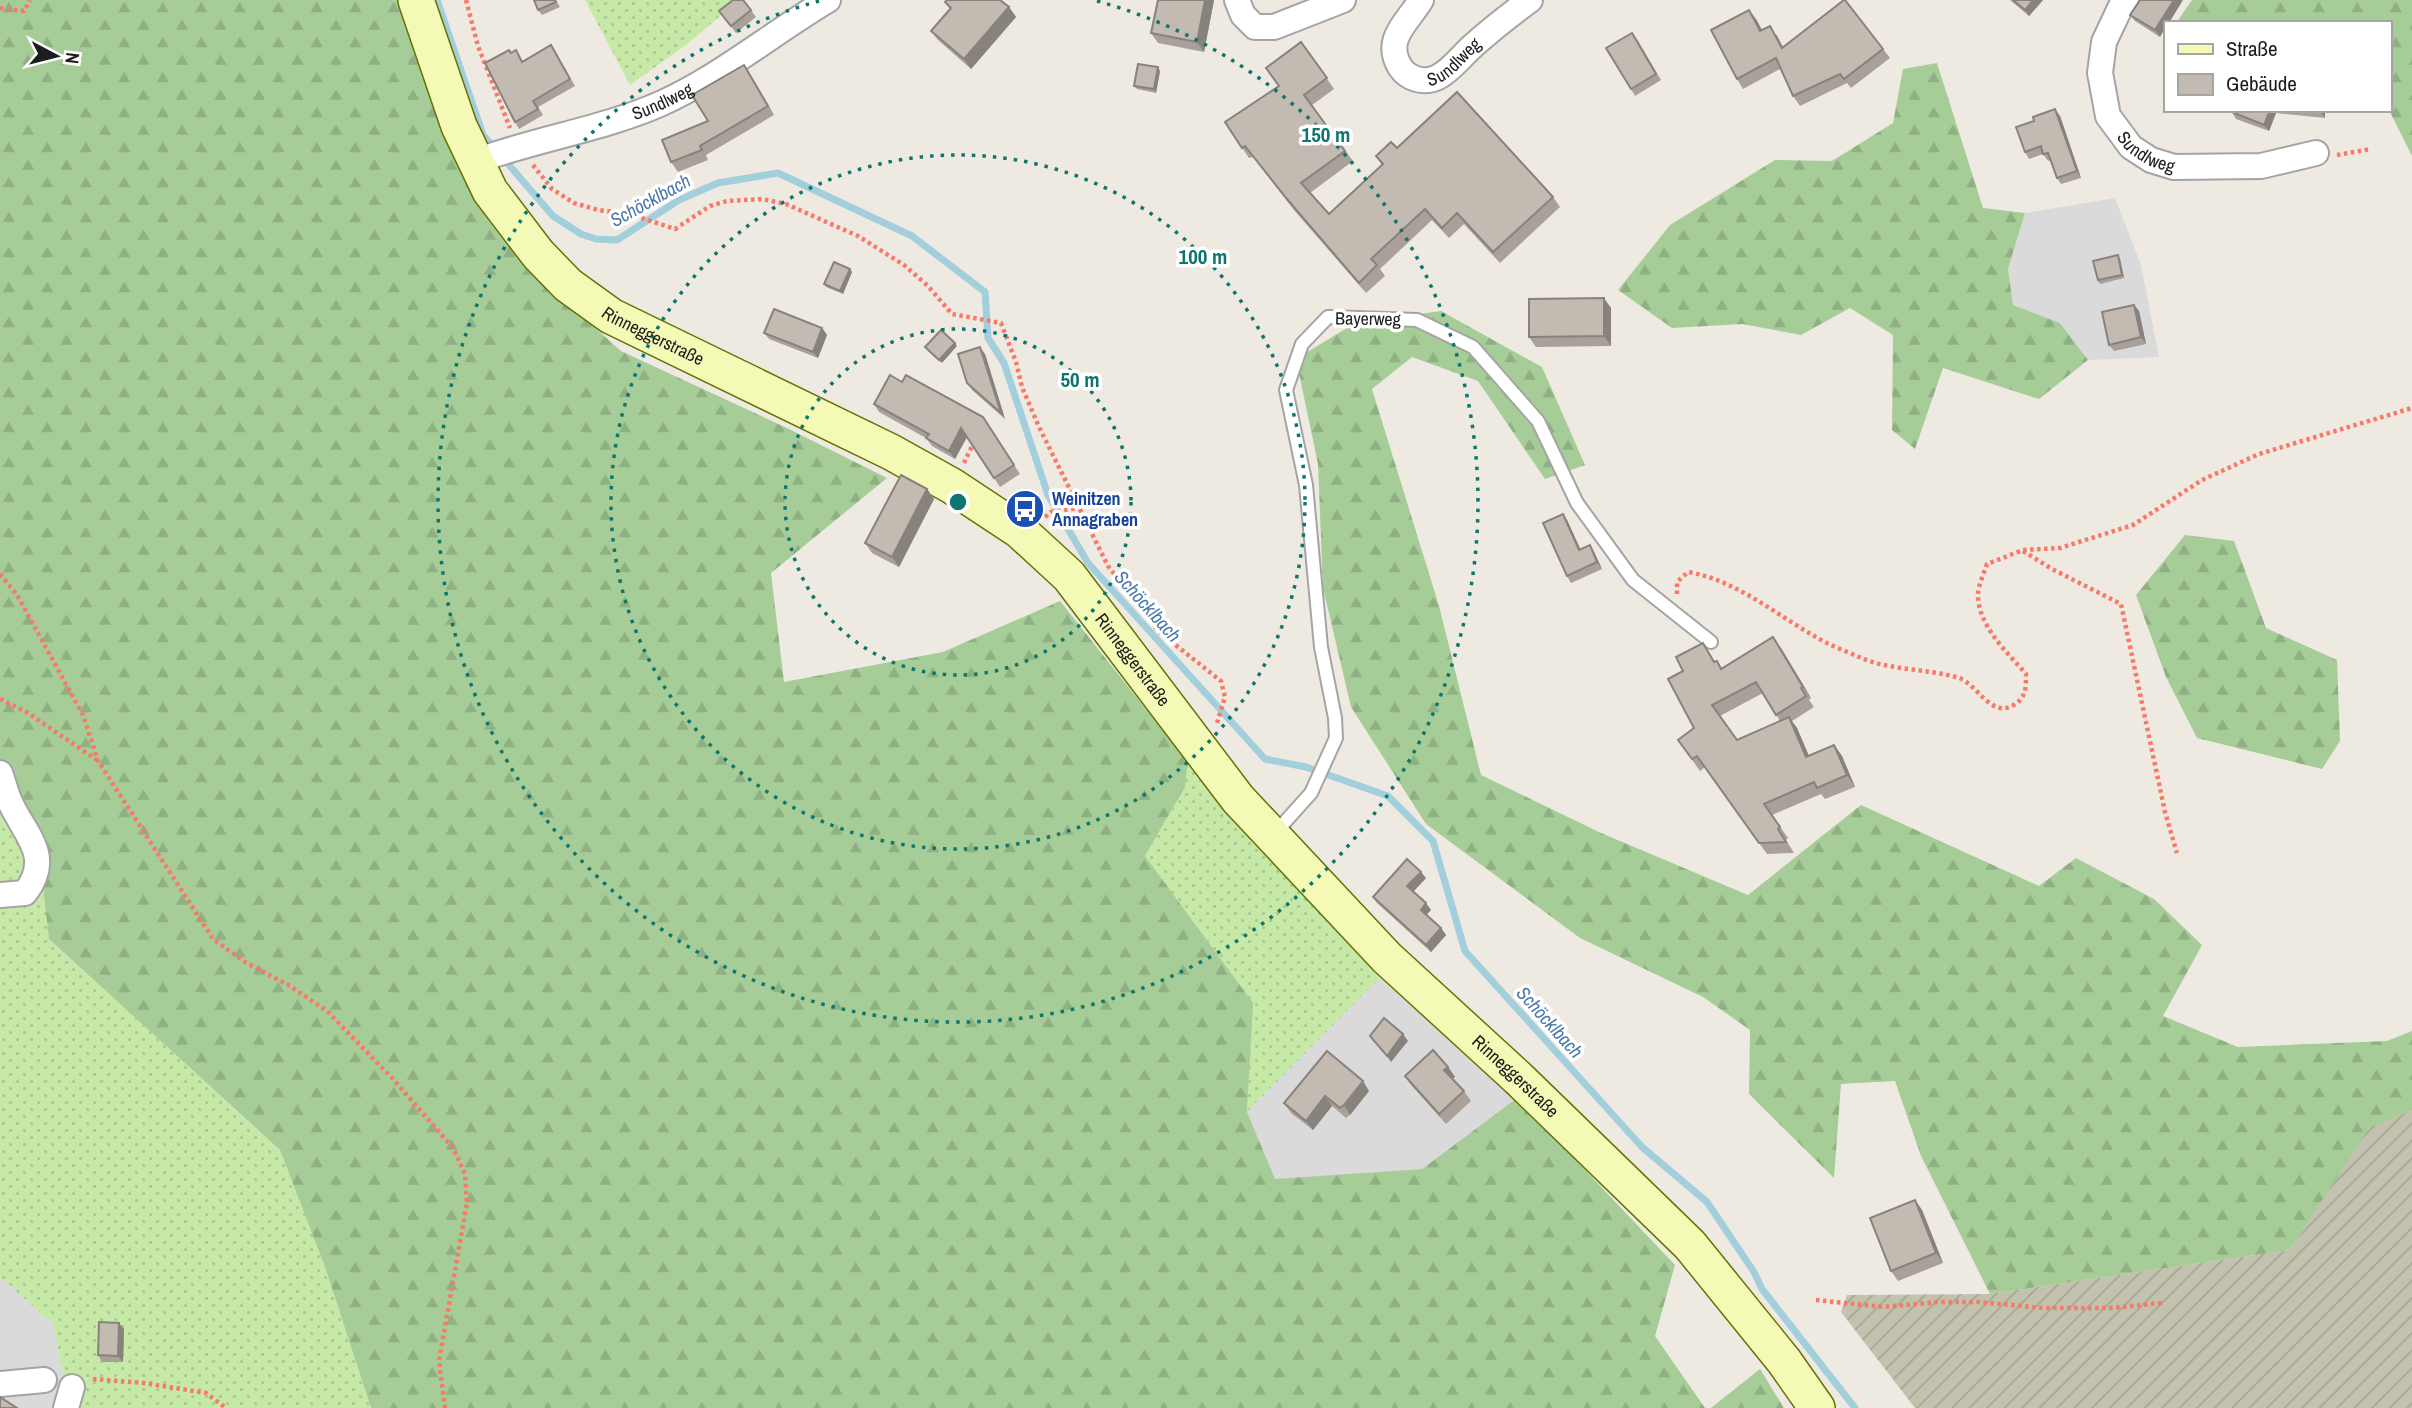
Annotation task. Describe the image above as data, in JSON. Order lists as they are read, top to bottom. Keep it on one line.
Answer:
{"streets":{"main road":["Rinneggerstraße"],"street":["Sundlweg"],"lane":["Bayerweg"]},"crossings":[["Sundlweg","Rinneggerstraße"]],"water":["Schöcklbach"],"places":{"bus stop":["Weinitzen Annagraben"]},"legend":["Straße","Gebäude"],"north":"right","rings":["150 m","100 m","50 m"]}
